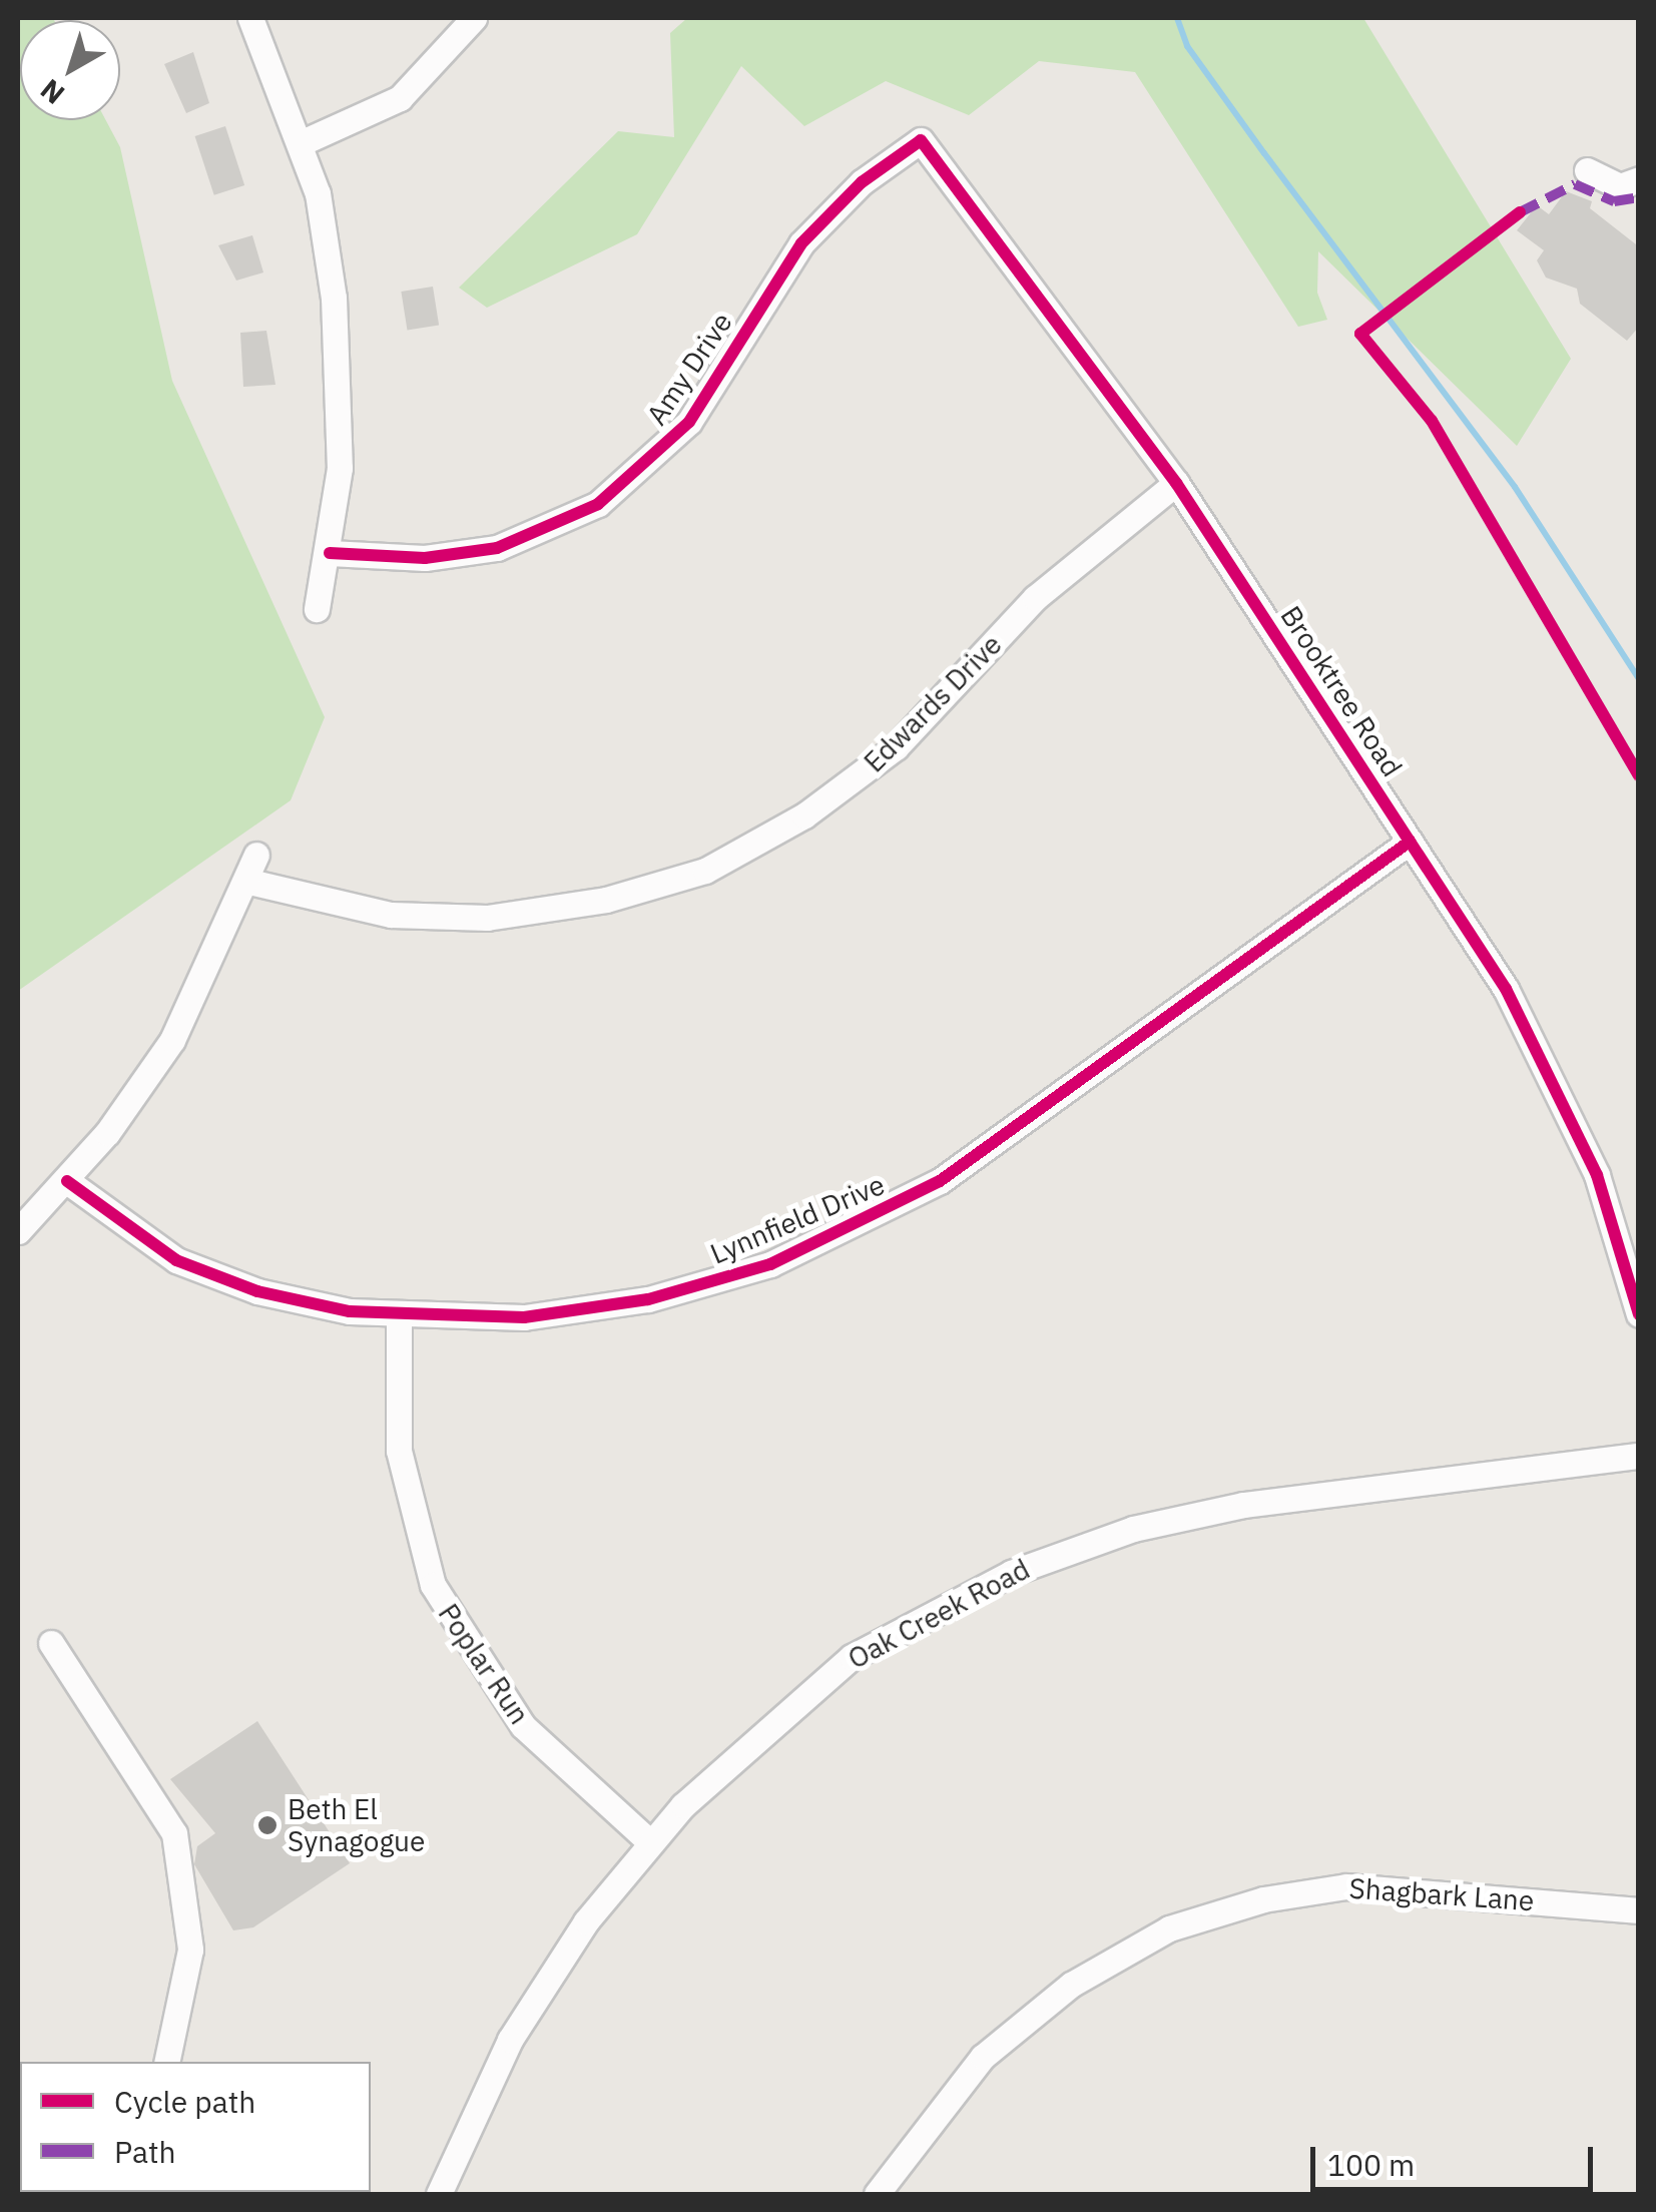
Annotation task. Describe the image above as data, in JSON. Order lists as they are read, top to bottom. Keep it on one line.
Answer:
{"streets":{"street":["Amy Drive","Brooktree Road","Edwards Drive","Lynnfield Drive","Oak Creek Road","Poplar Run","Shagbark Lane"]},"crossings":[["Amy Drive","Brooktree Road"],["Brooktree Road","Edwards Drive"],["Brooktree Road","Lynnfield Drive"],["Lynnfield Drive","Poplar Run"],["Oak Creek Road","Poplar Run"]],"places":["Beth El Synagogue"],"legend":["Cycle path","Path"],"scale_bar":"100 m","north":"bottom left"}
